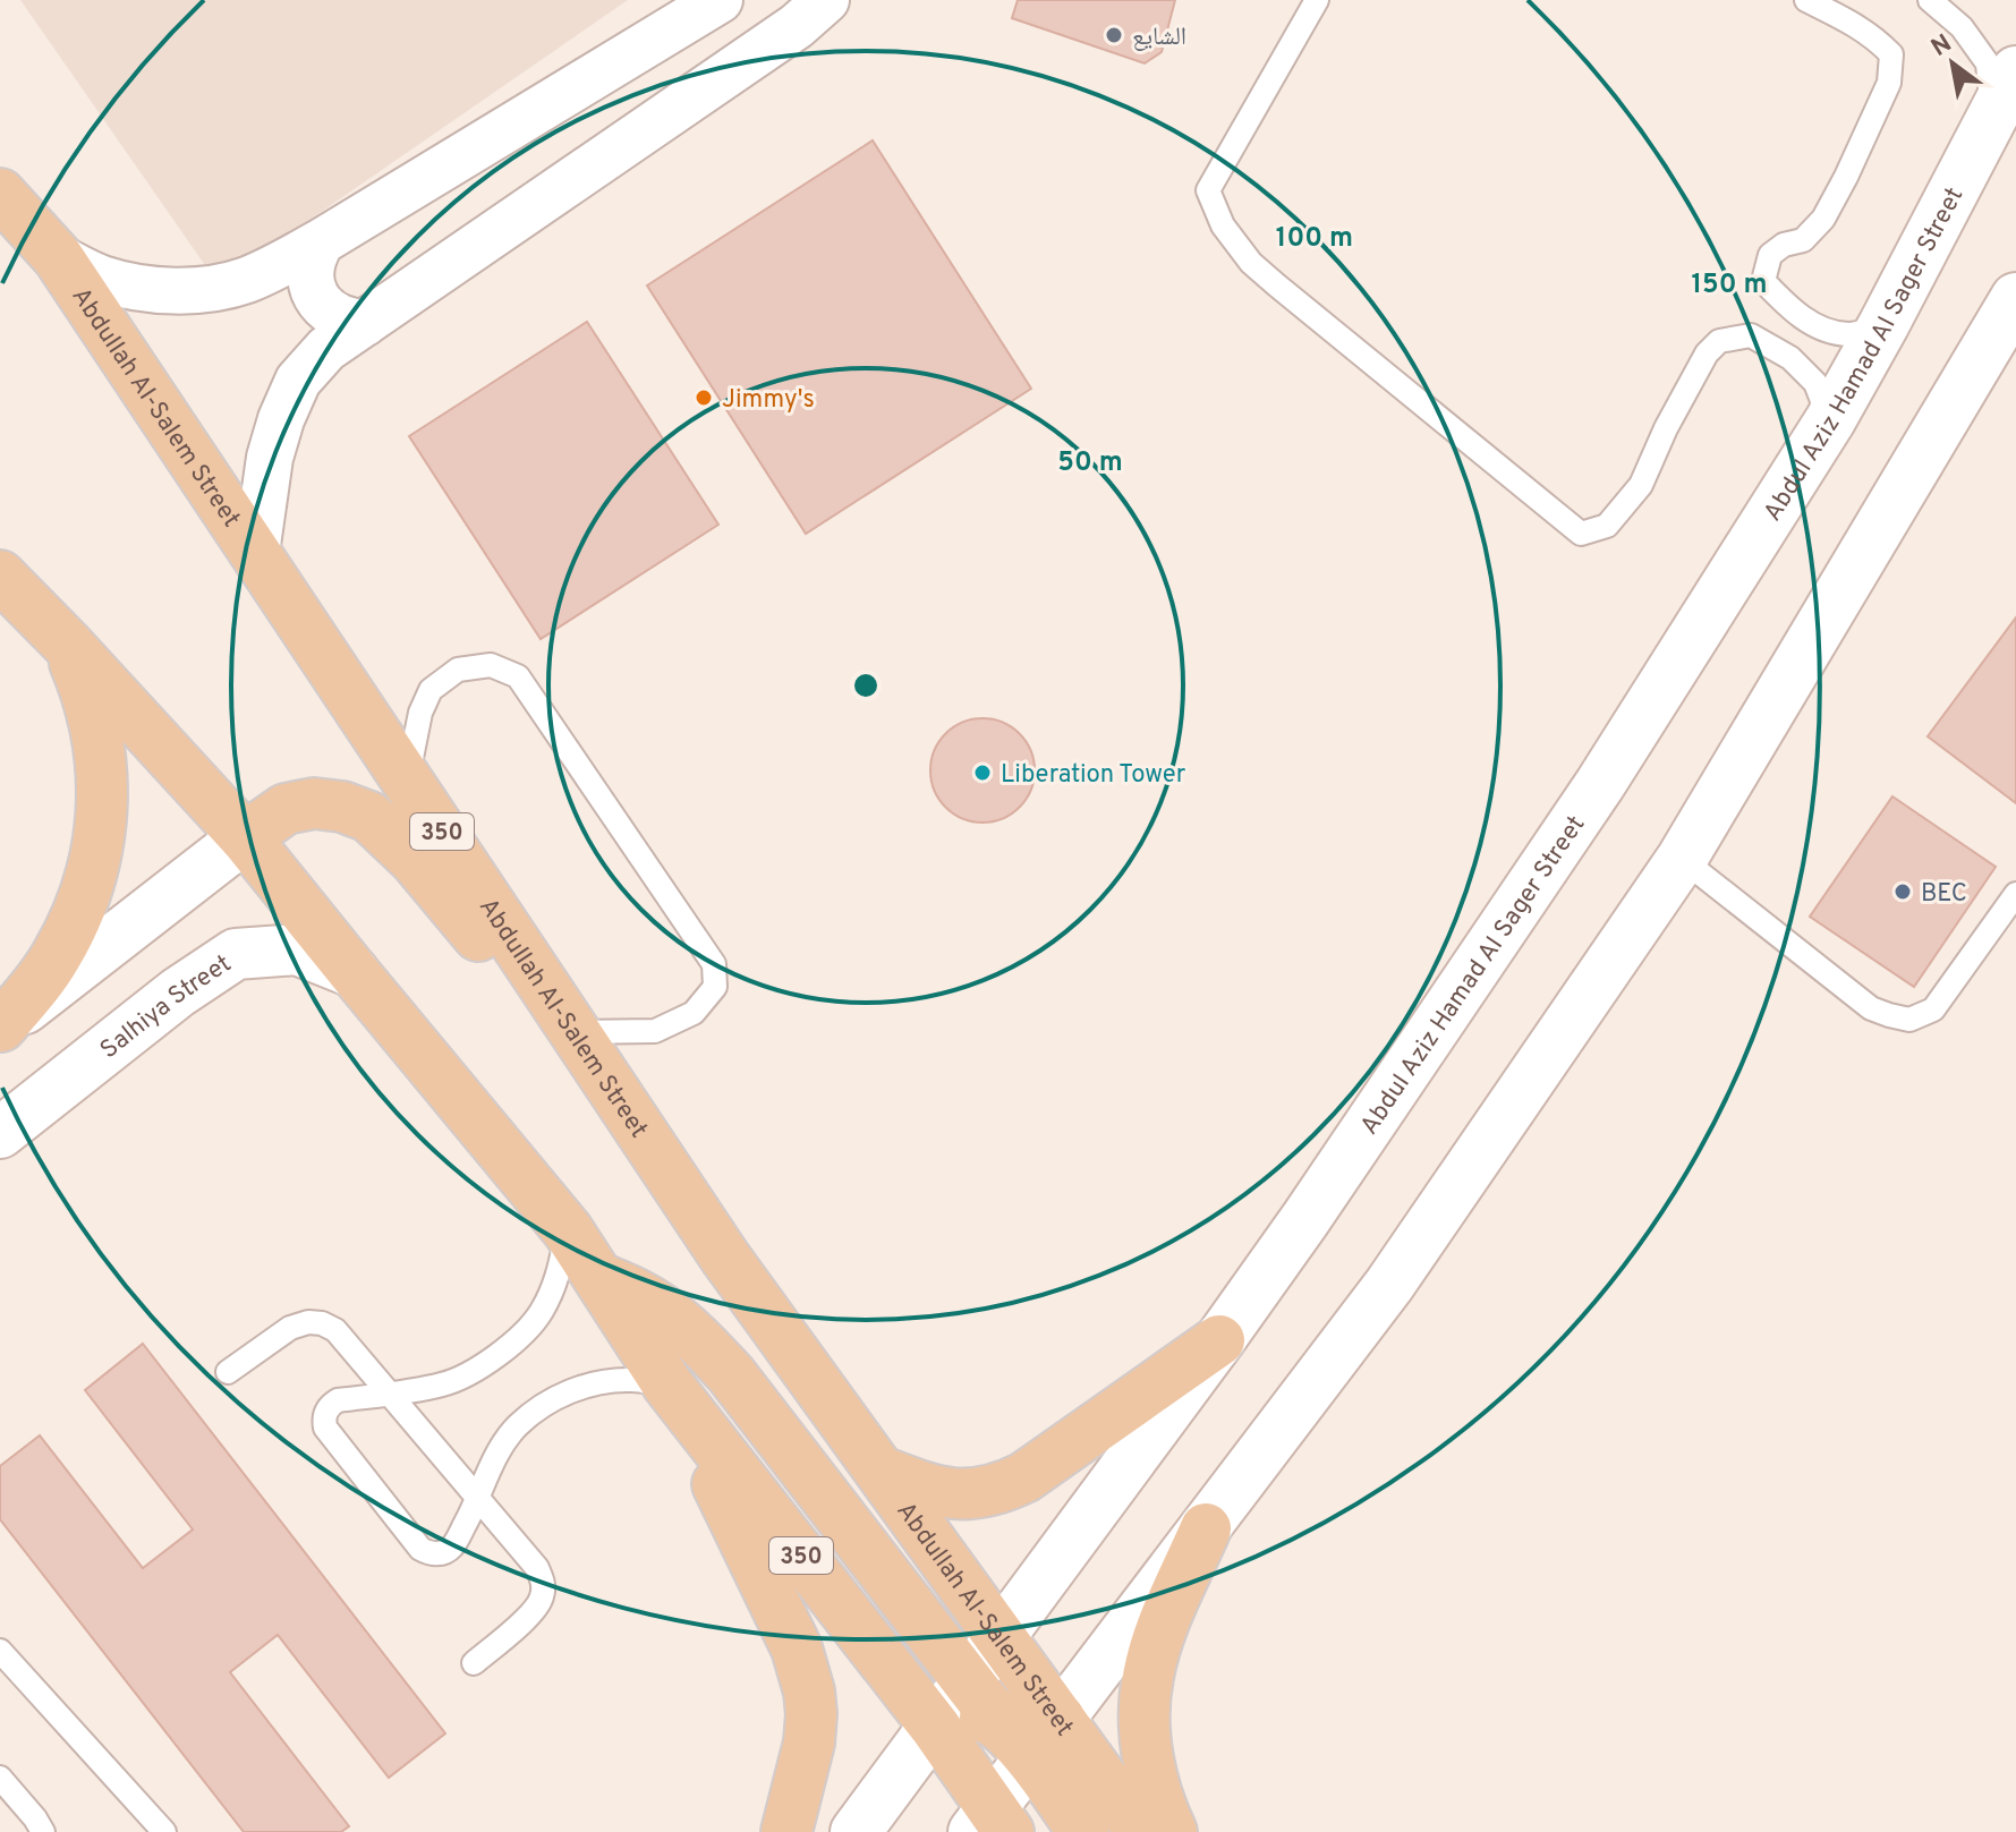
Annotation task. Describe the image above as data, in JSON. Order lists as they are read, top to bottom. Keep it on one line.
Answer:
{"streets":{"main road":["Abdul Aziz Hamad Al Sager Street","Abdullah Al-Salem Street","350","Salhiya Street"]},"crossings":[["Abdul Aziz Hamad Al Sager Street","Abdullah Al-Salem Street"],["Abdul Aziz Hamad Al Sager Street","350"],["350","Salhiya Street"]],"places":["الشايع","Jimmy's","Liberation Tower","BEC"],"north":"top left","rings":["100 m","150 m","50 m"]}
